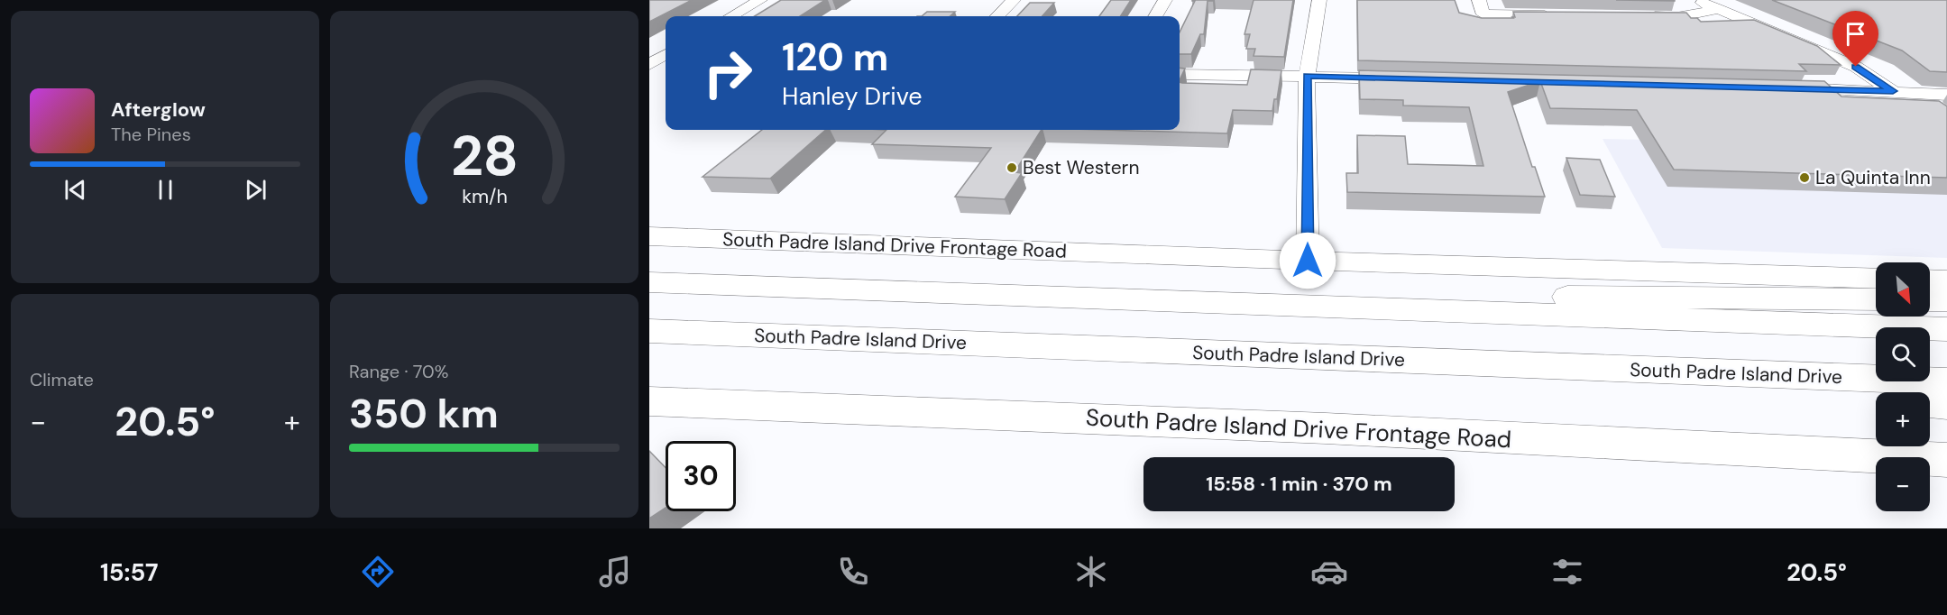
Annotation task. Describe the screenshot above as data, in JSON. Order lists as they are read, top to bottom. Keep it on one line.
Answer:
{"streets":{"main road":["South Padre Island Drive Frontage Road","South Padre Island Drive"]},"places":["Best Western","La Quinta Inn"],"north":"bottom right","page":{"turn":["120 m","Hanley Drive"],"song":["Afterglow","The Pines"],"map_buttons":["+","−"],"tile":["Climate",["Range · 70%","350 km"]],"heat":["−","20.5°","+"],"limit":"30","trip":"15:58 · 1 min · 370 m","tabs":["15:57","20.5°"],"gauge":["28","km/h"]}}
